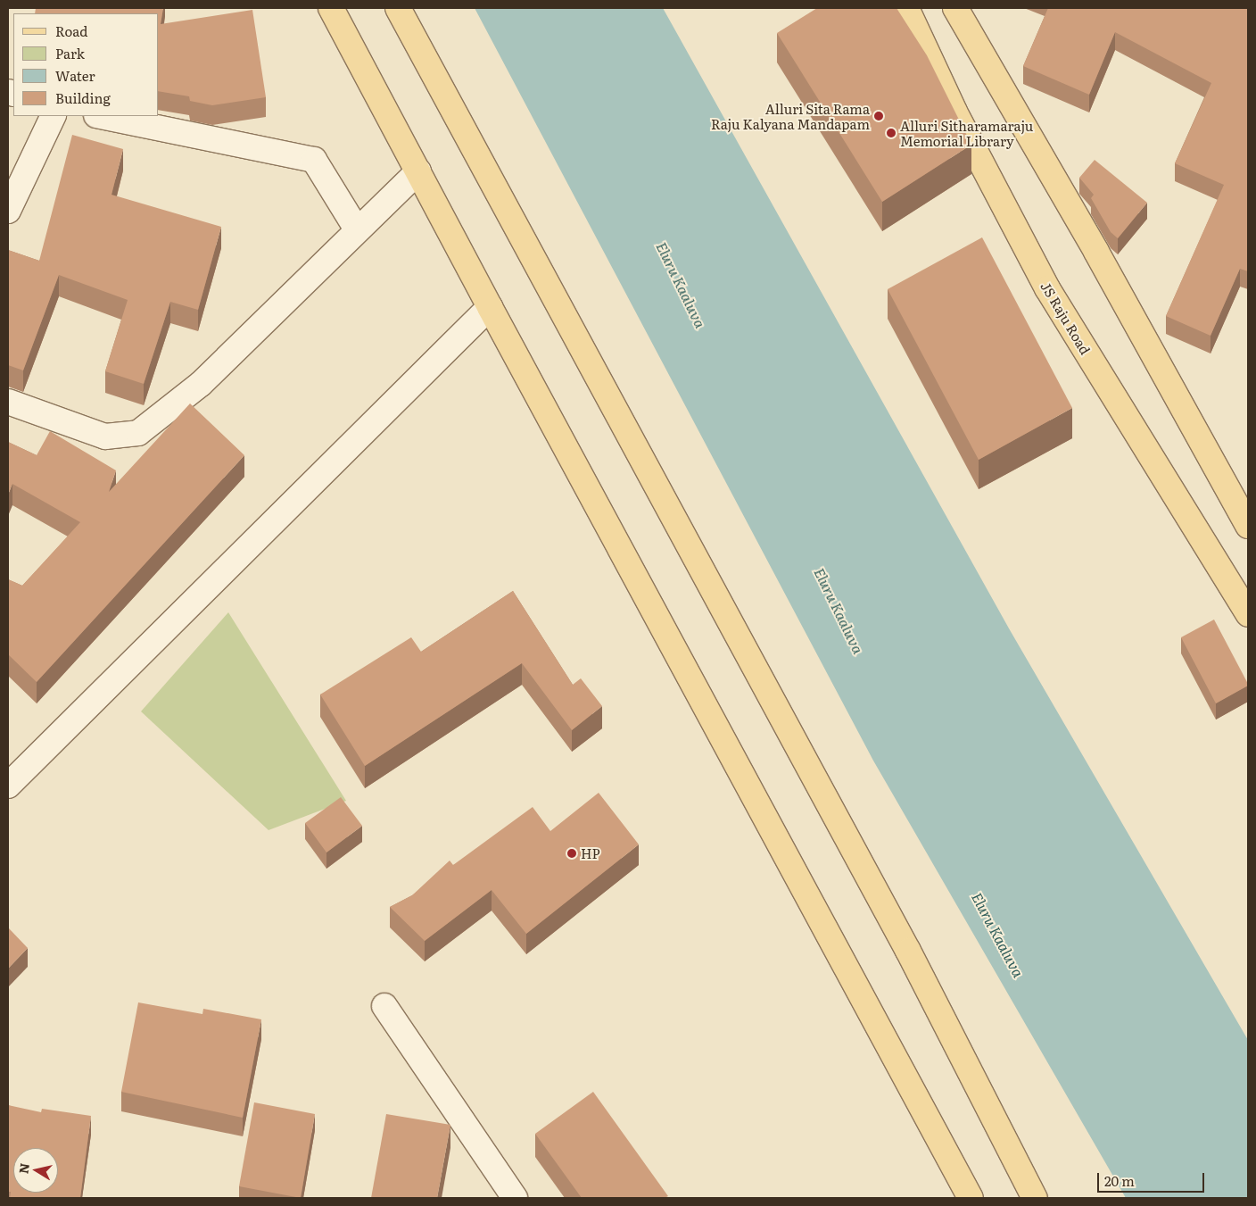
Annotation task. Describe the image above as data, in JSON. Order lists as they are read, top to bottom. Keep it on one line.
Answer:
{"streets":{"main road":["JS Raju Road"]},"water":["Eluru Kaaluva"],"places":["Alluri Sita Rama Raju Kalyana Mandapam","Alluri Sitharamaraju Memorial Library","HP"],"legend":["Road","Park","Water","Building"],"scale_bar":"20 m","north":"left"}
